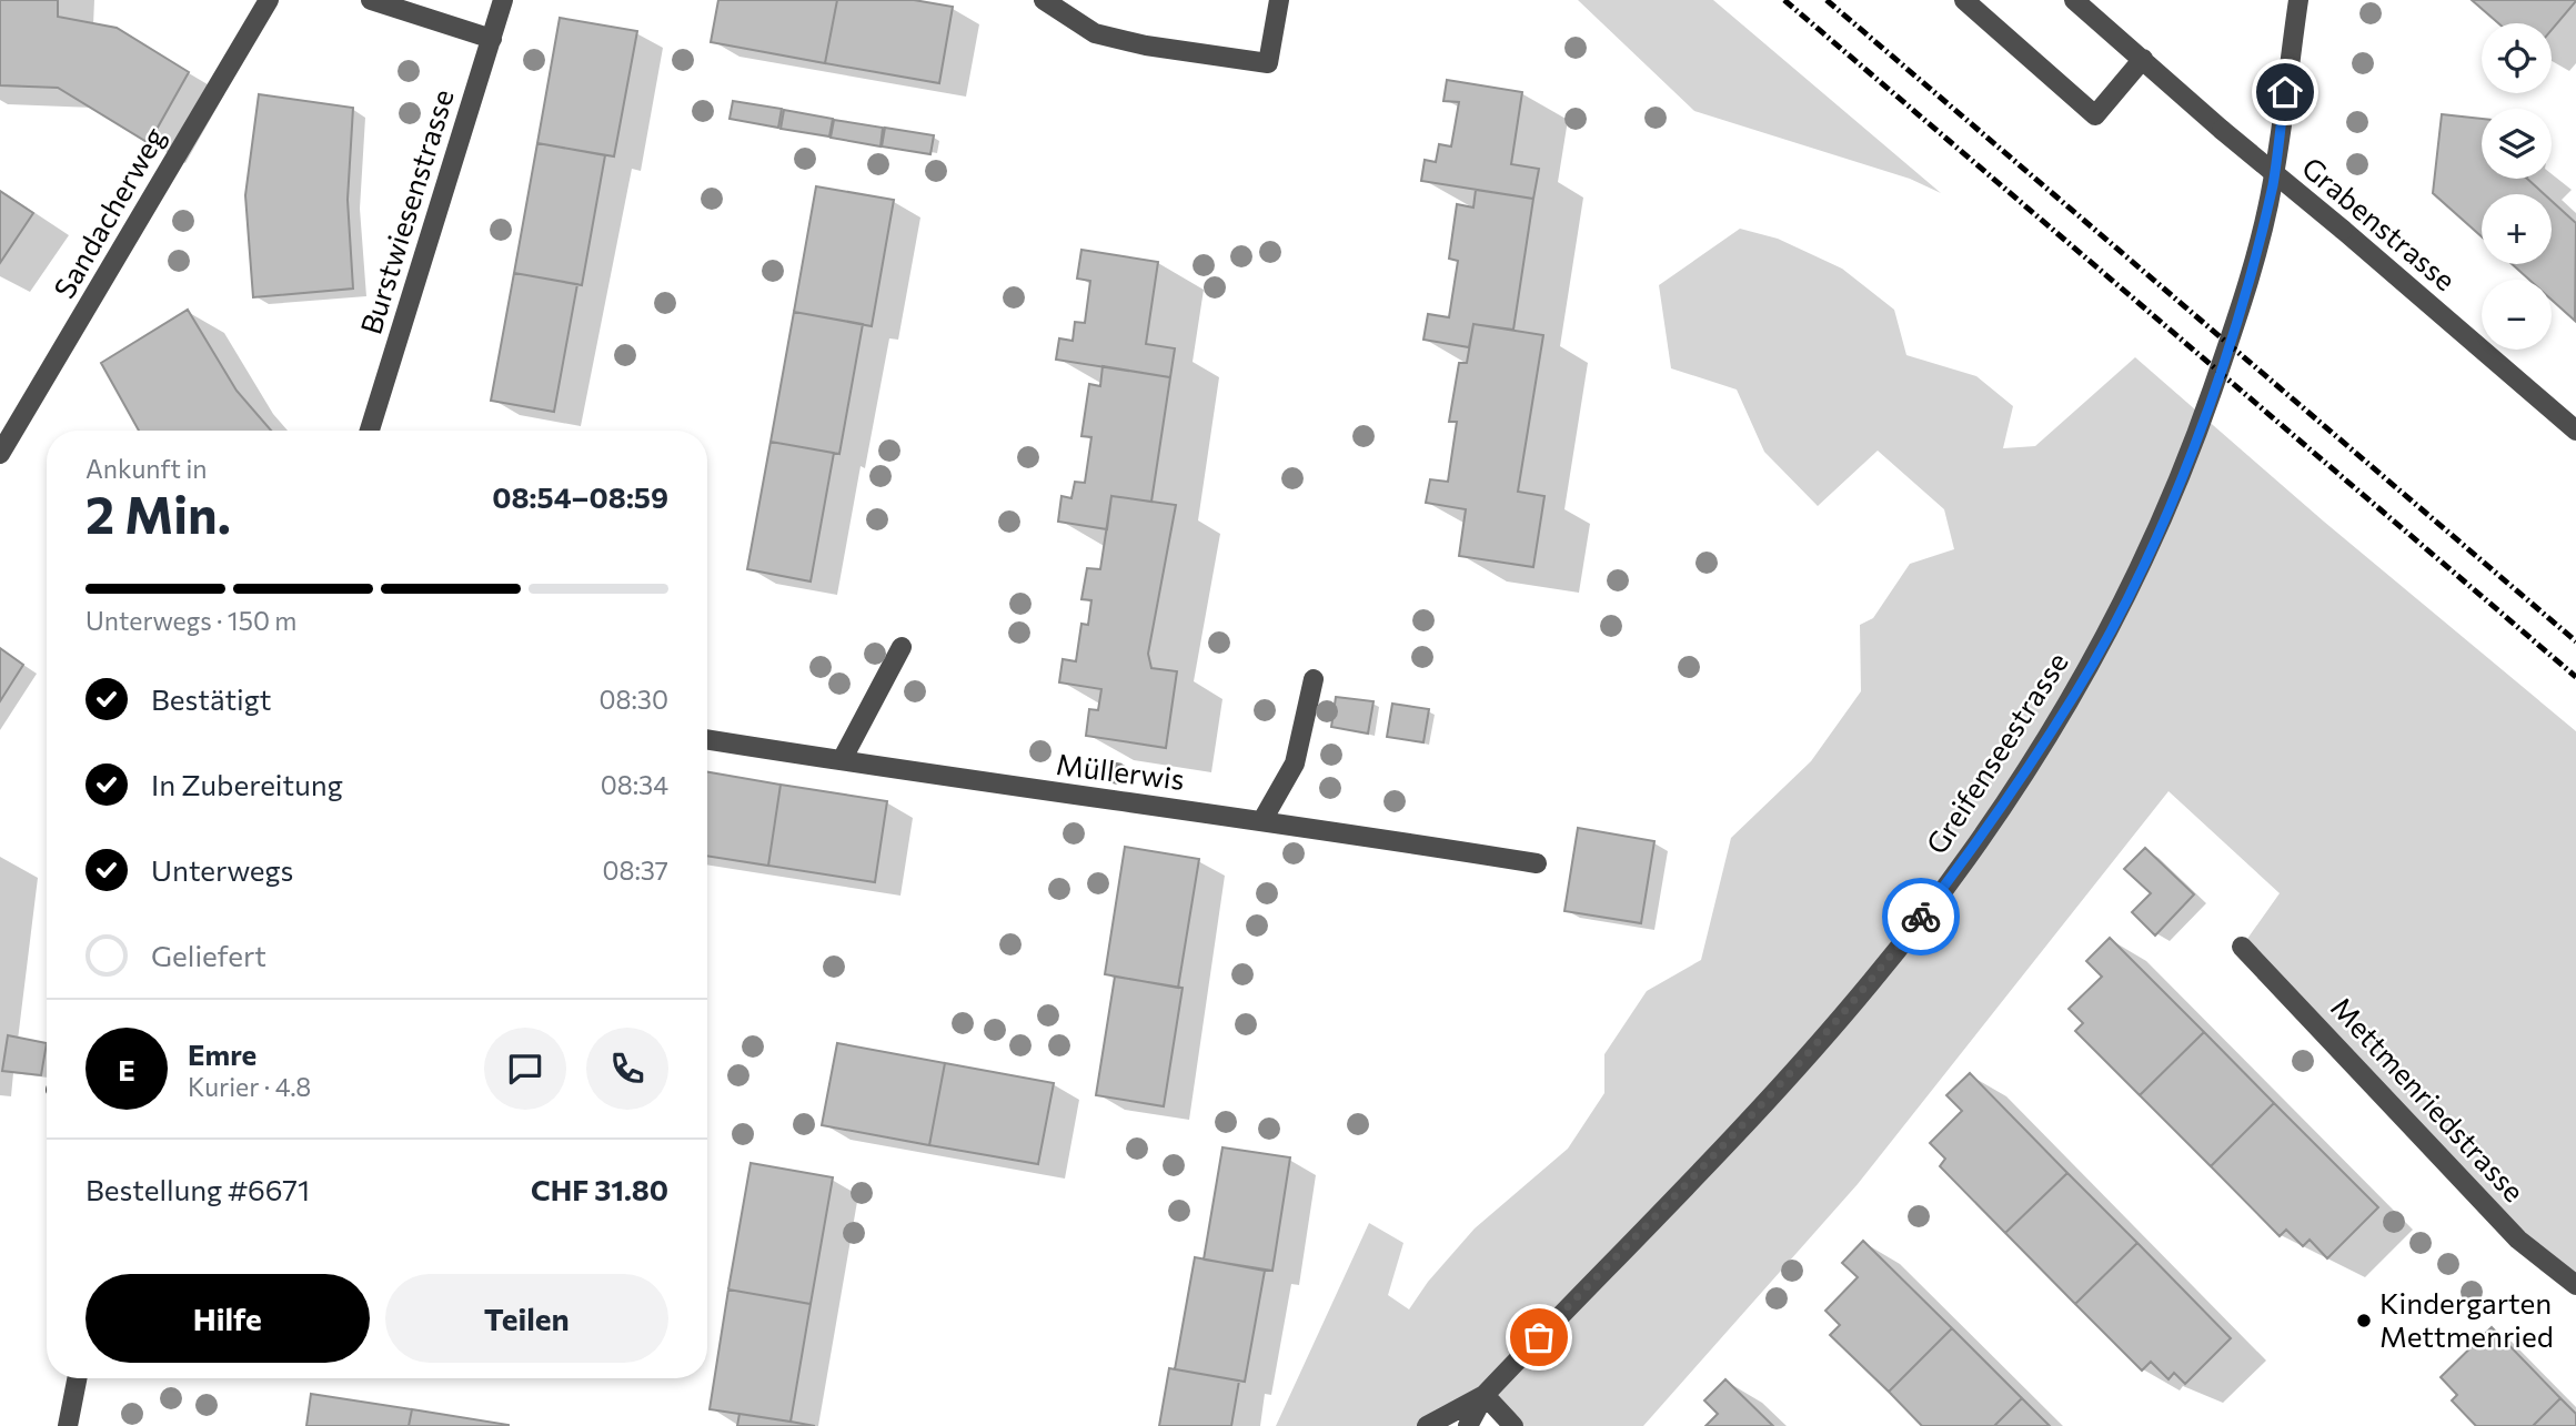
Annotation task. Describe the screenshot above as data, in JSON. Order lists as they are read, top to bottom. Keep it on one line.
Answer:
{"streets":{"street":["Burstwiesenstrasse","Sandacherweg","Grabenstrasse","Greifenseestrasse","Müllerwis","Mettmenriedstrasse"]},"places":["Kindergarten Mettmenried"],"page":{"map_buttons":["+","−"],"heading":["2 Min.","Ankunft in","08:54–08:59"],"panel":["Emre","Kurier · 4.8","Bestellung #6671","CHF 31.80"],"bar":"Unterwegs · 150 m","list":[["Bestätigt","08:30"],["In Zubereitung","08:34"],["Unterwegs","08:37"],"Geliefert"],"round":"E","buttons":["Hilfe","Teilen"]}}
